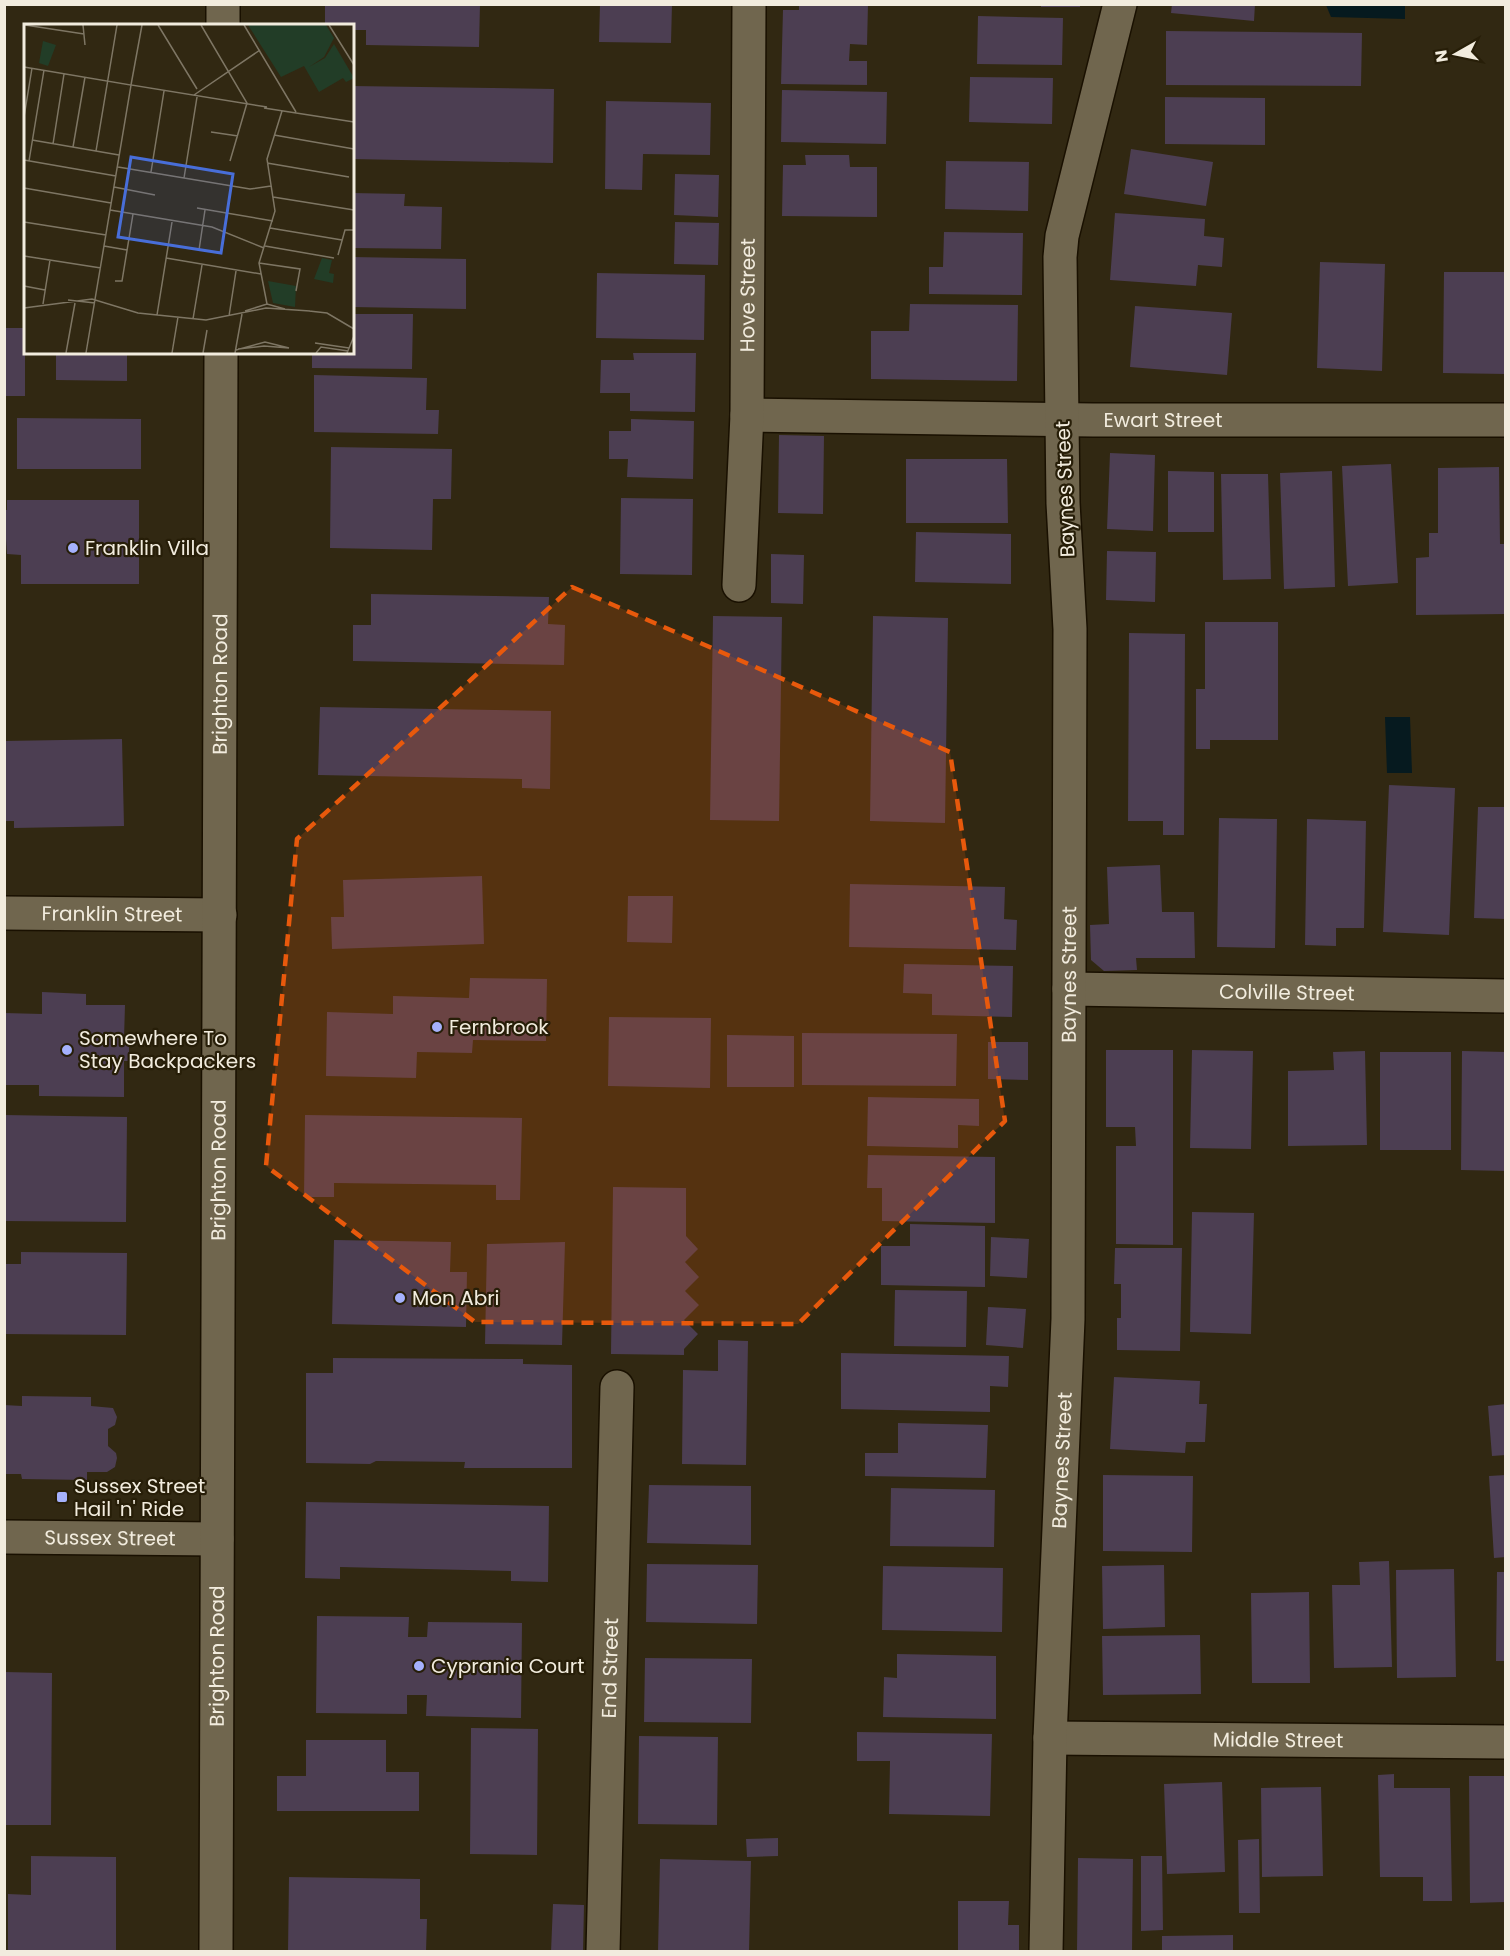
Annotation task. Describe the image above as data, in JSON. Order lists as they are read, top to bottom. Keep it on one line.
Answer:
{"streets":{"street":["Hove Street","Ewart Street","Baynes Street","Brighton Road","Franklin Street","Colville Street","Sussex Street","End Street","Middle Street"]},"crossings":[["Hove Street","Ewart Street"],["Ewart Street","Baynes Street"],["Baynes Street","Colville Street"],["Baynes Street","Middle Street"],["Brighton Road","Franklin Street"],["Brighton Road","Sussex Street"]],"places":{"other":["Franklin Villa","Fernbrook","Somewhere To Stay Backpackers","Mon Abri","Cyprania Court"],"transit":["Sussex Street Hail 'n' Ride"]},"north":"left"}
